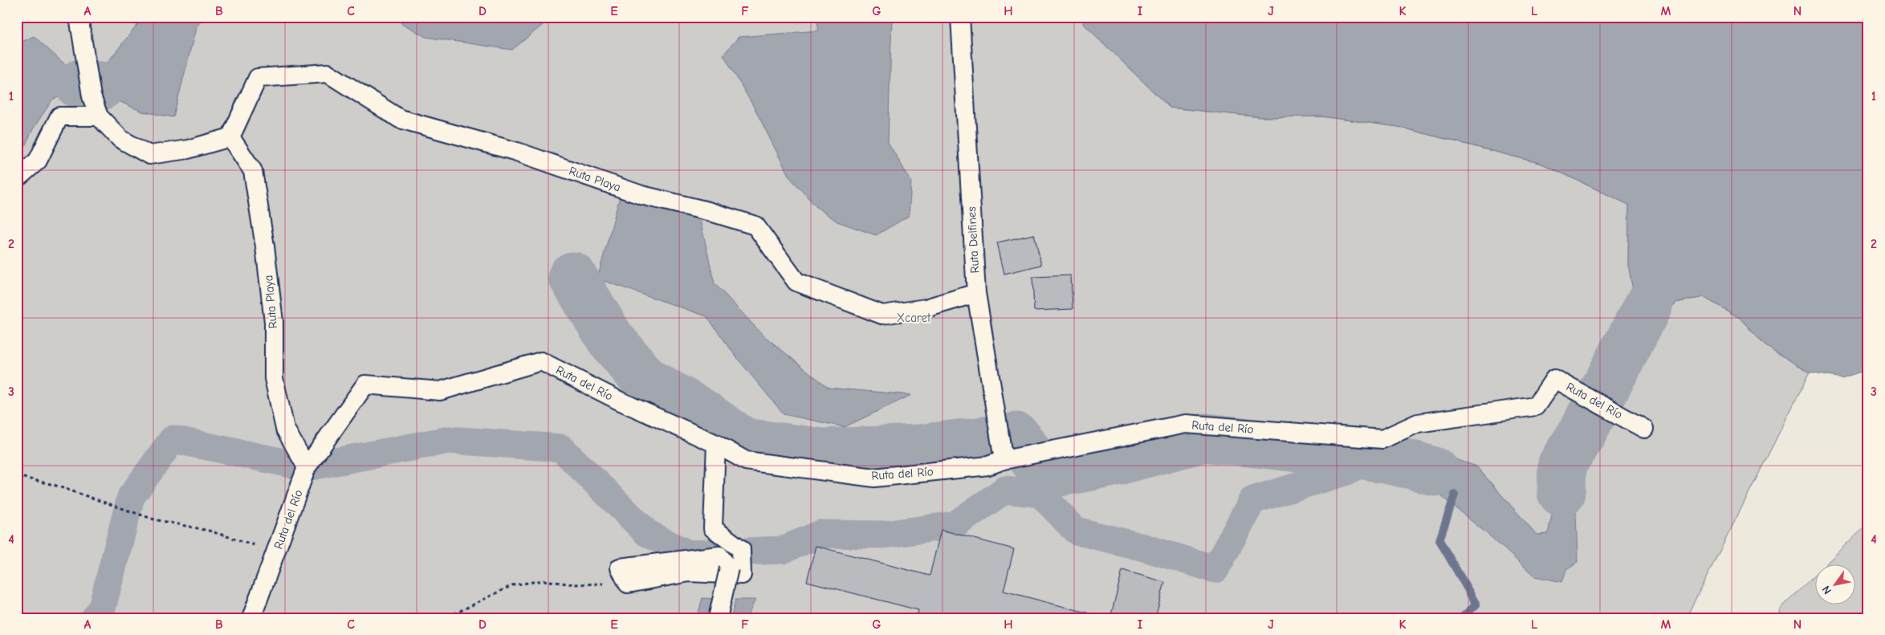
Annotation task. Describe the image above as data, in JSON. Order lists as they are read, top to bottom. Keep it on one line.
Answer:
{"streets":{"street":["Ruta Playa","Ruta Delfines","Ruta del Río"]},"crossings":[["Ruta Playa","Ruta Delfines"],["Ruta Playa","Ruta del Río"],["Ruta Delfines","Ruta del Río"]],"parks":["Xcaret"],"north":"bottom left","grid":{"columns":["A","B","C","D","E","F","G","H","I","J","K","L","M","N"],"rows":["1","2","3","4"]}}
